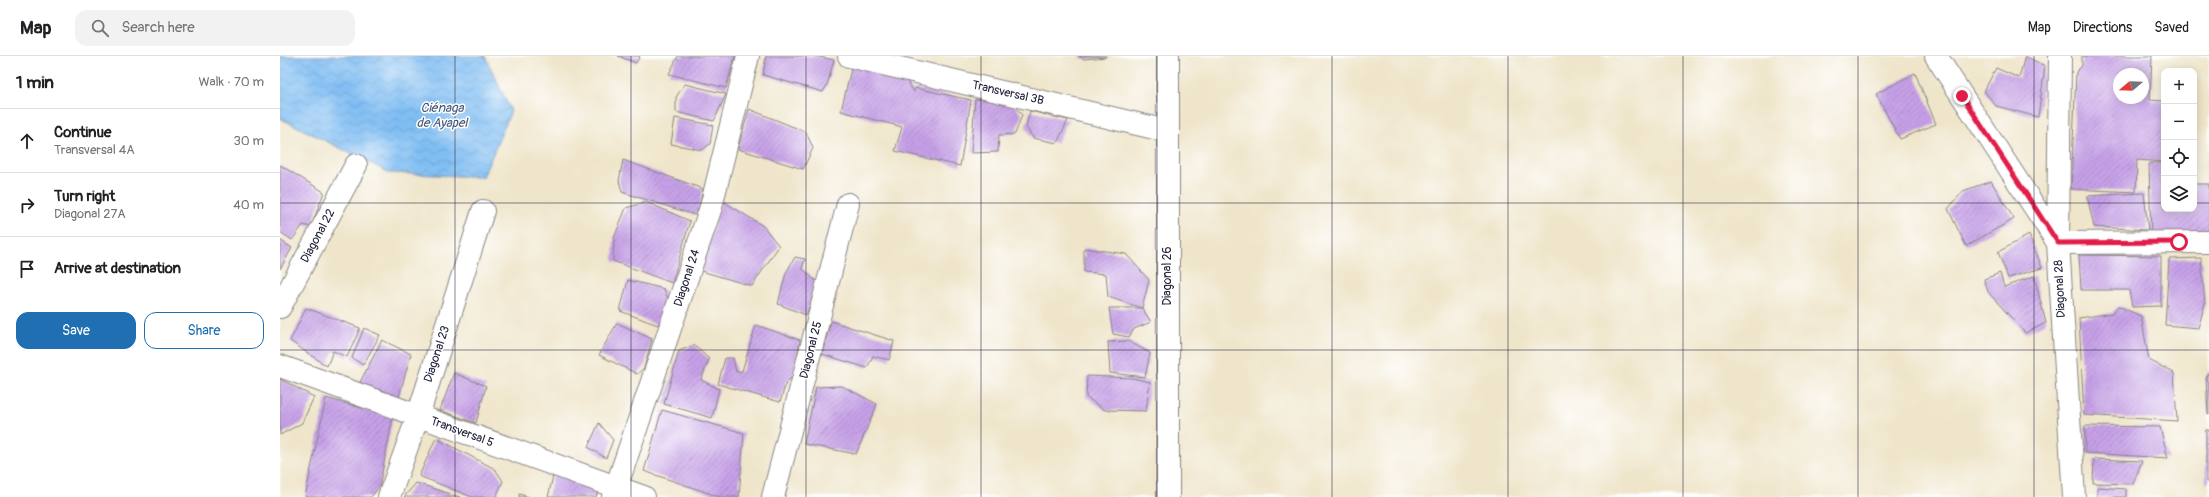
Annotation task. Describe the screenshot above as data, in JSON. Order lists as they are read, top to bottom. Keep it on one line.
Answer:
{"streets":{"street":["Transversal 3B","Diagonal 22","Diagonal 26","Diagonal 24","Diagonal 28","Diagonal 25","Diagonal 23","Transversal 5"]},"crossings":[["Transversal 3B","Diagonal 26"],["Diagonal 24","Transversal 5"],["Diagonal 23","Transversal 5"]],"water":["Ciénaga de Ayapel"],"north":"left","page":{"header":"Map","search":"Search here","nav":["Map","Directions","Saved"],"heading":["1 min","Walk · 70 m"],"map_buttons":["+","−"],"list":[["Continue","Transversal 4A","30 m"],["Turn right","Diagonal 27A","40 m"],"Arrive at destination"],"buttons":["Save","Share"]}}
